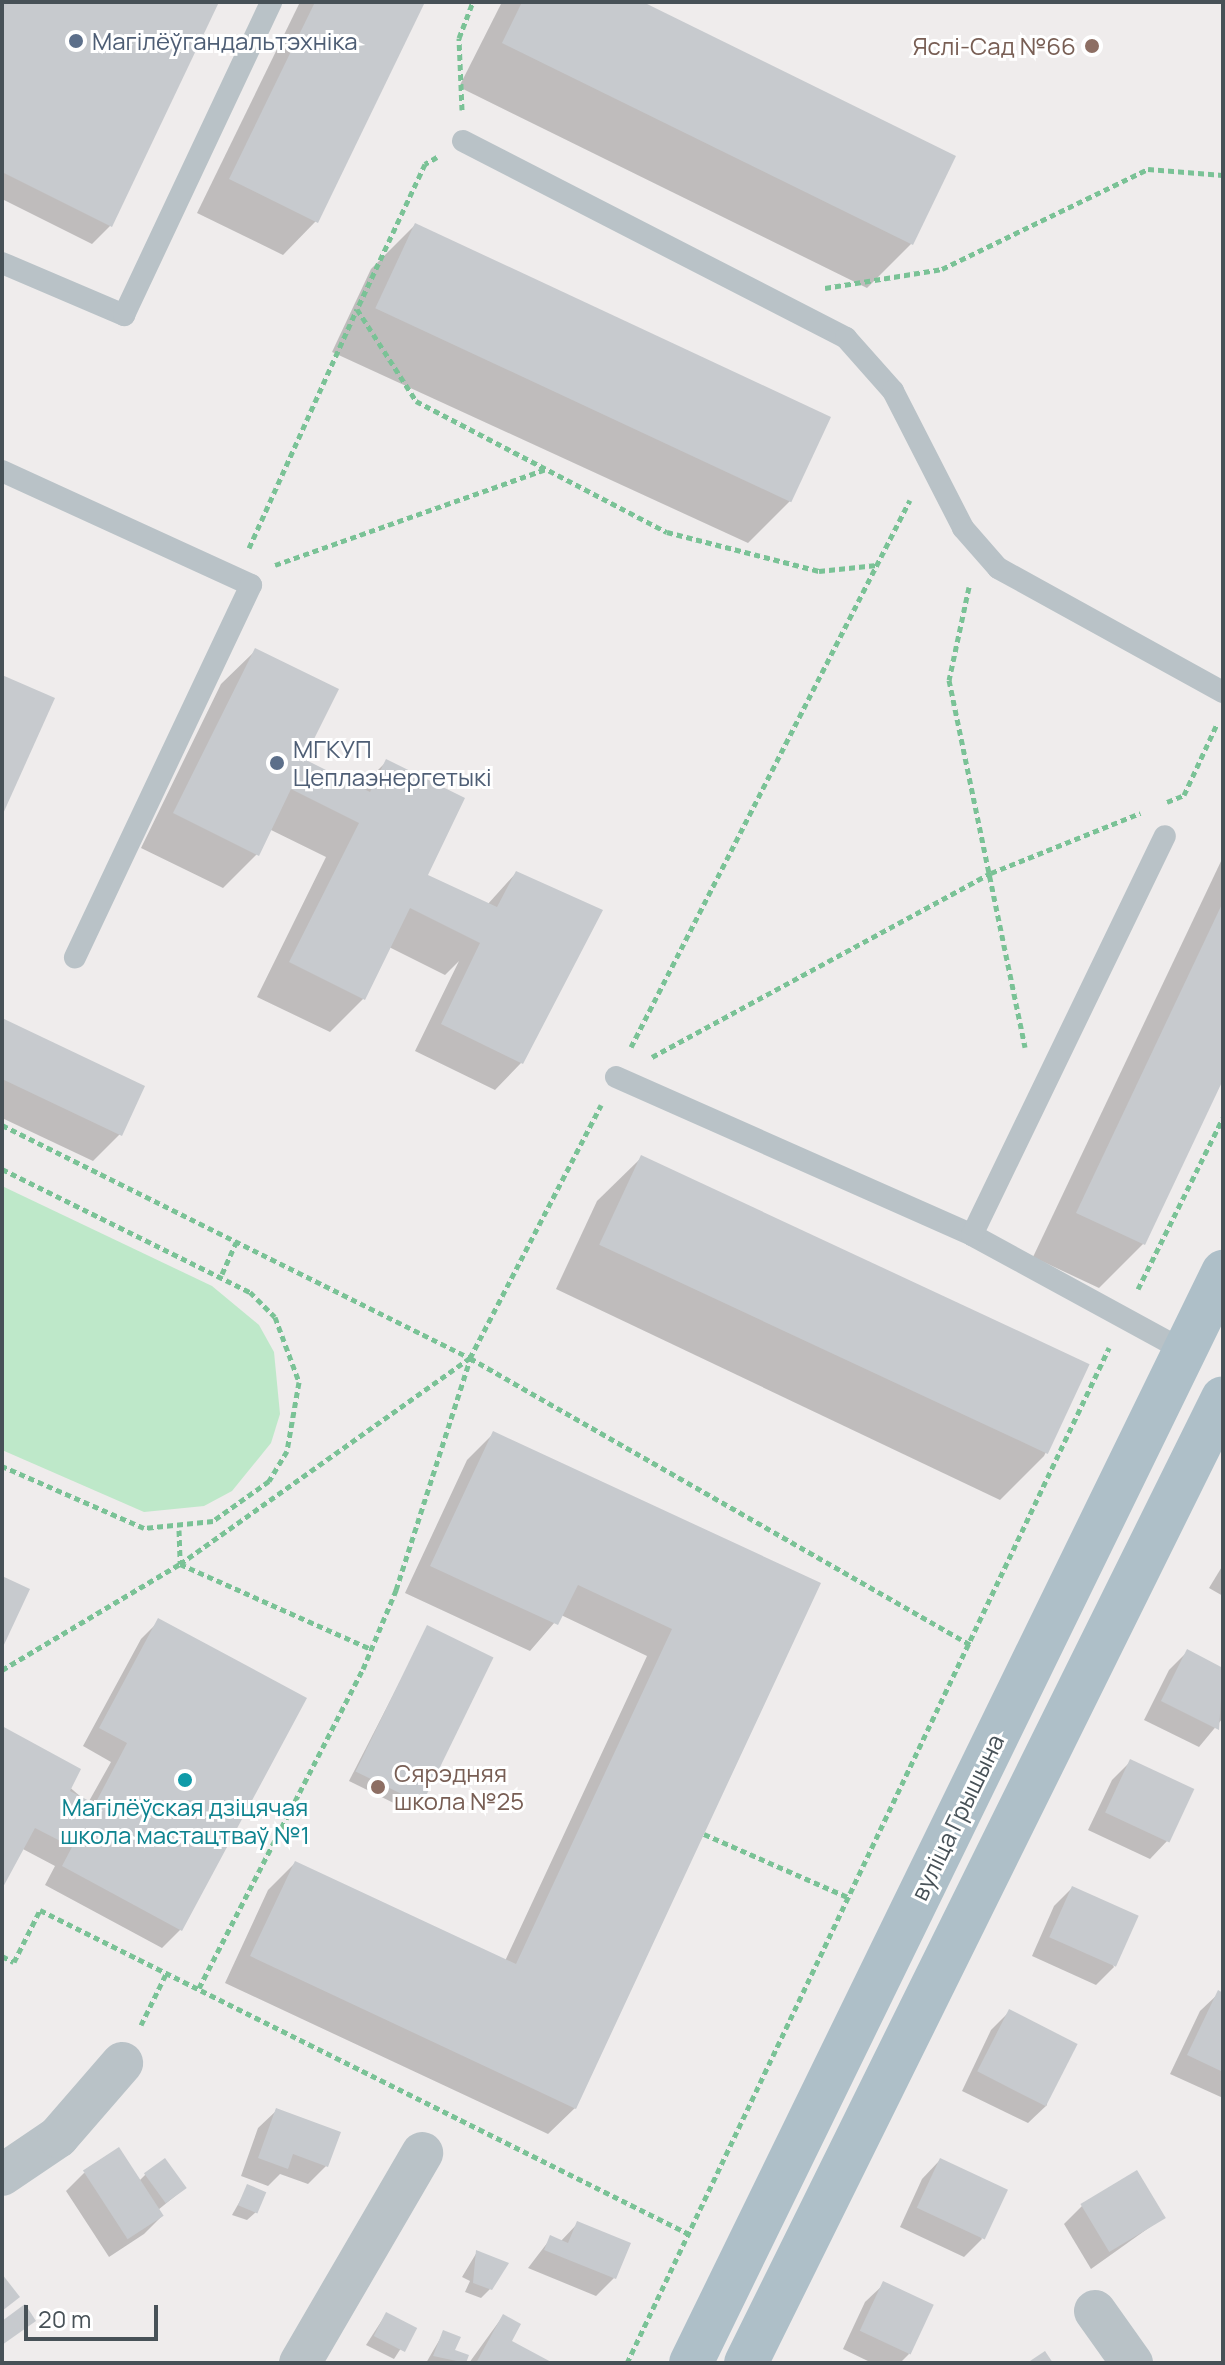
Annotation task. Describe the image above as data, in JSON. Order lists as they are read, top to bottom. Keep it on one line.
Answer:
{"streets":{"main road":["вуліца Грышына"]},"places":["Магілёўгандальтэхніка","Яслі-Сад №66","МГКУП Цеплаэнергетыкі","Магілёўская дзіцячая школа мастацтваў №1","Сярэдняя школа №25"],"scale_bar":"20 m"}
